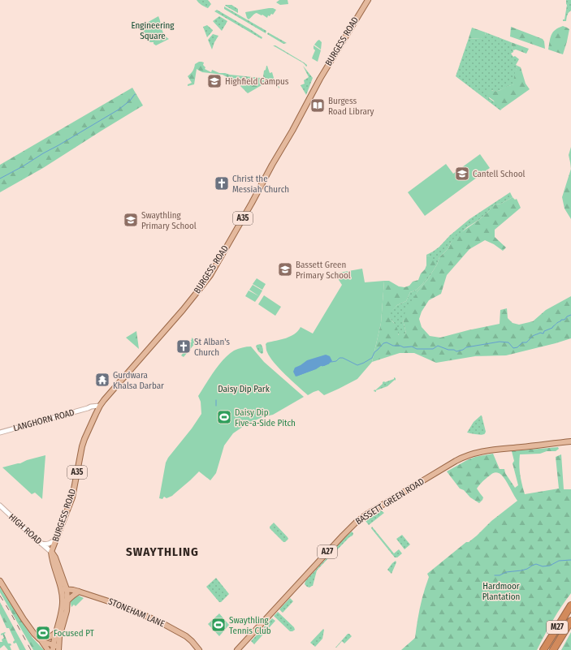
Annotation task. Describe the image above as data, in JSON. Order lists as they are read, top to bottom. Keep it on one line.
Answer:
{"streets":{"highway":["M27"],"main road":["BURGESS ROAD","A35","BASSETT GREEN ROAD","HIGH ROAD","A27","STONEHAM LANE"],"street":["LANGHORN ROAD"]},"crossings":[["BURGESS ROAD","LANGHORN ROAD"],["BURGESS ROAD","HIGH ROAD"],["HIGH ROAD","STONEHAM LANE"]],"districts":["SWAYTHLING"],"parks":["Engineering Square","Daisy Dip Park","Hardmoor Plantation"],"places":{"school or university":["Highfield Campus","Cantell School","Swaythling Primary School","Bassett Green Primary School"],"library":["Burgess Road Library"],"church":["Christ the Messiah Church","St Alban's Church"],"temple":["Gurdwara Khalsa Darbar"],"sports":["Daisy Dip Five-a-Side Pitch","Swaythling Tennis Club","Focused PT"]}}
